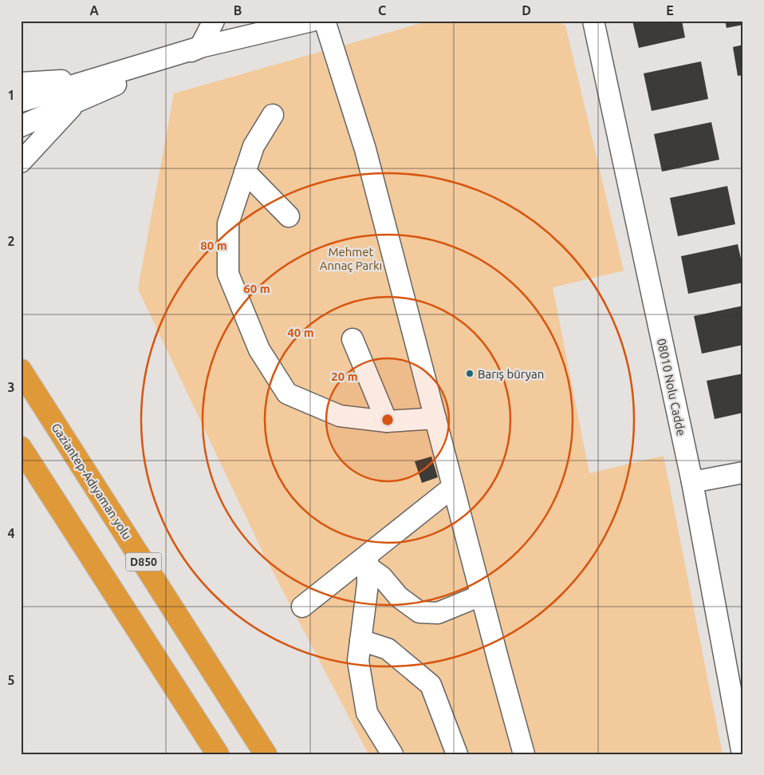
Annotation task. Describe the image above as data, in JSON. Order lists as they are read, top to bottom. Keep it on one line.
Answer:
{"streets":{"highway":["Gaziantep-Adıyaman yolu","D850"],"street":["08010 Nolu Cadde"]},"parks":["Mehmet Annaç Parkı"],"places":["Barış büryan"],"grid":{"columns":["A","B","C","D","E"],"rows":["1","2","3","4","5"]},"rings":["80 m","60 m","40 m","20 m"]}
